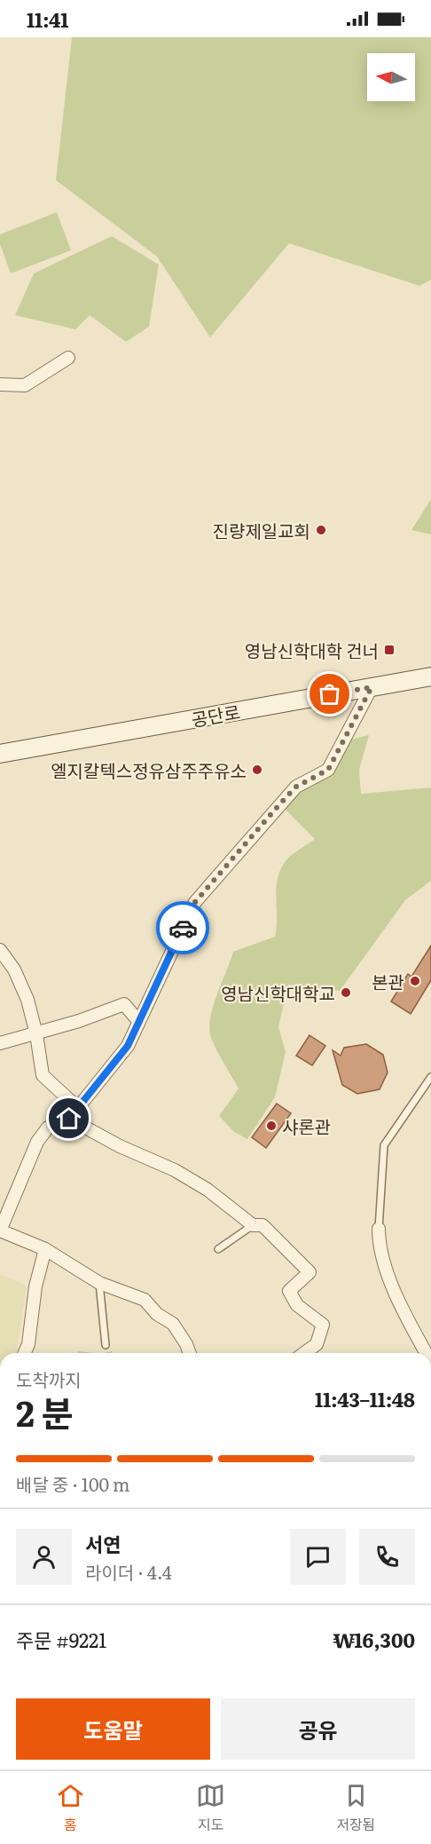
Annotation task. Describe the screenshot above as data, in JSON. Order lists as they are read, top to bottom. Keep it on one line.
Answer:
{"streets":{"street":["공단로"]},"places":{"other":["진량제일교회","엘지칼텍스정유삼주주유소","본관","영남신학대학교","샤론관"],"transit":["영남신학대학 건너"]},"north":"left","page":{"status":"11:41","heading":["2 분","도착까지","11:43–11:48"],"panel":["서연","라이더 · 4.4","주문 #9221","₩16,300"],"bar":"배달 중 · 100 m","buttons":["도움말","공유"],"tabs":["홈","지도","저장됨"]}}
